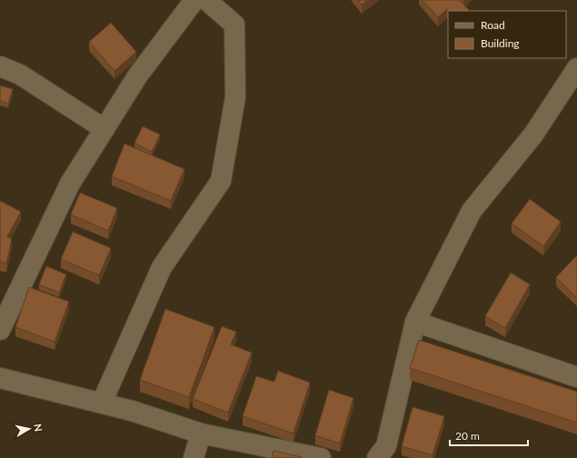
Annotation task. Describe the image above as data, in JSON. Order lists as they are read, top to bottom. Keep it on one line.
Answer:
{"legend":["Road","Building"],"scale_bar":"20 m","north":"right"}
